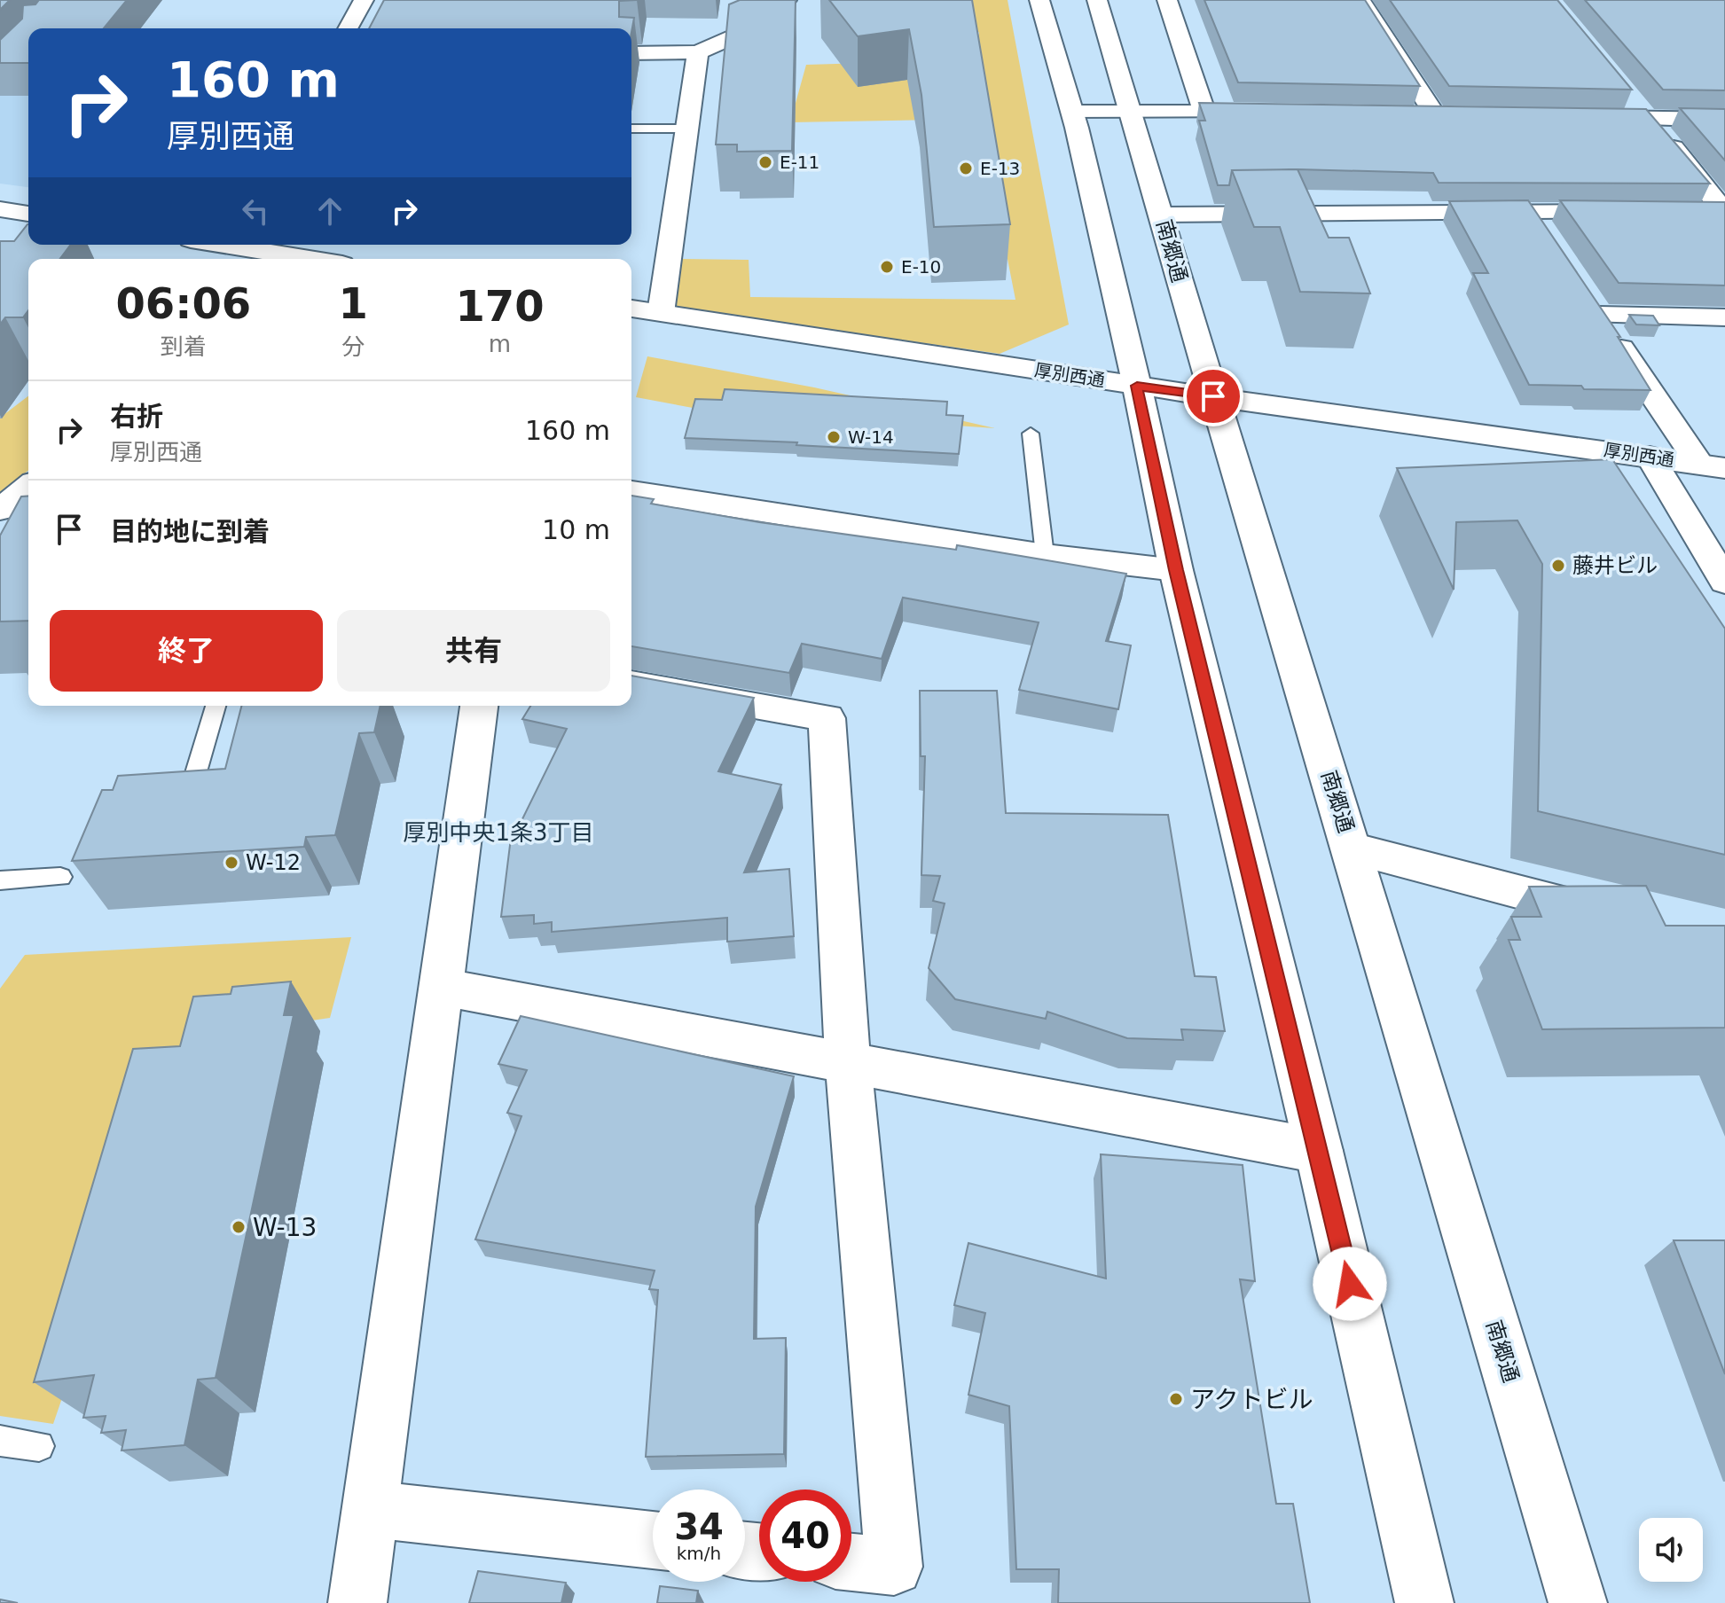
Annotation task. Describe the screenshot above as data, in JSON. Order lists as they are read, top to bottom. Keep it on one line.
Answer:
{"streets":{"street":["南郷通","厚別西通"]},"crossings":[["南郷通","厚別西通"]],"districts":["厚別中央1条3丁目"],"places":["E-11","E-13","E-10","W-14","藤井ビル","W-12","W-13","アクトビル"],"page":{"turn":["160 m","厚別西通"],"eta":["06:06","到着","1","分","170","m"],"list":[{"name":"右折","note":"厚別西通","value":"160 m"},{"name":"目的地に到着","value":"10 m"}],"buttons":["終了","共有"],"speed":"34 km/h","limit":"40"}}
